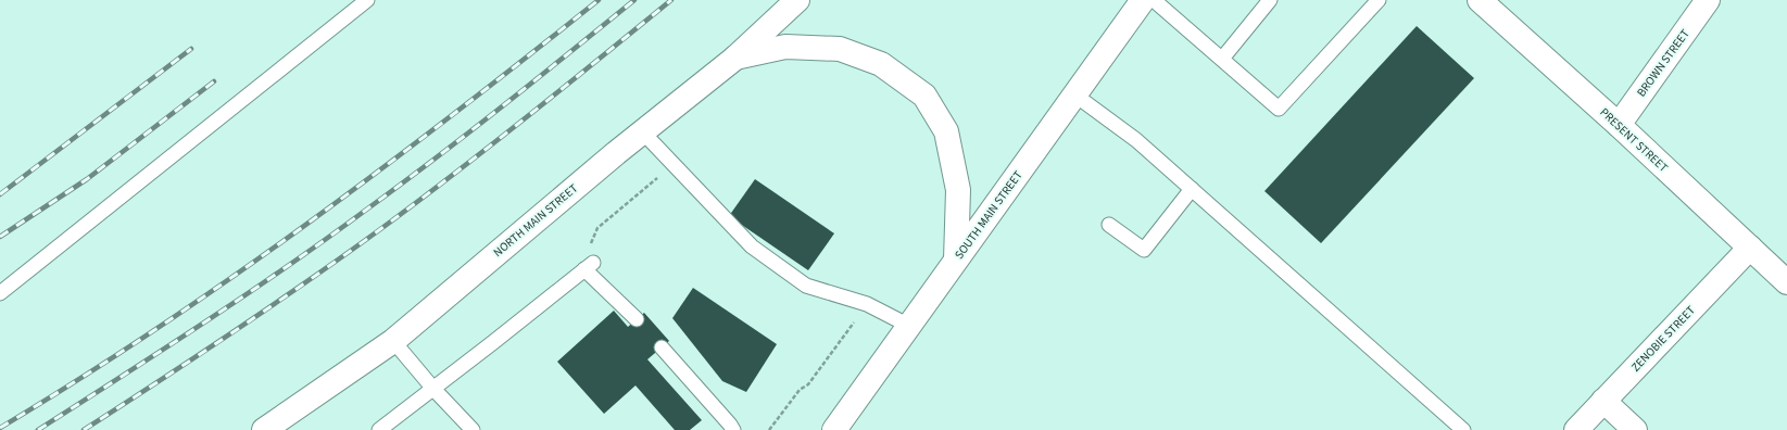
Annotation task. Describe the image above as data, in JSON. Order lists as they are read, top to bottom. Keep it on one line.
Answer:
{"streets":{"main road":["BROWN STREET","PRESENT STREET","SOUTH MAIN STREET","NORTH MAIN STREET","ZENOBIE STREET"]},"crossings":[["BROWN STREET","PRESENT STREET"],["PRESENT STREET","ZENOBIE STREET"]]}
